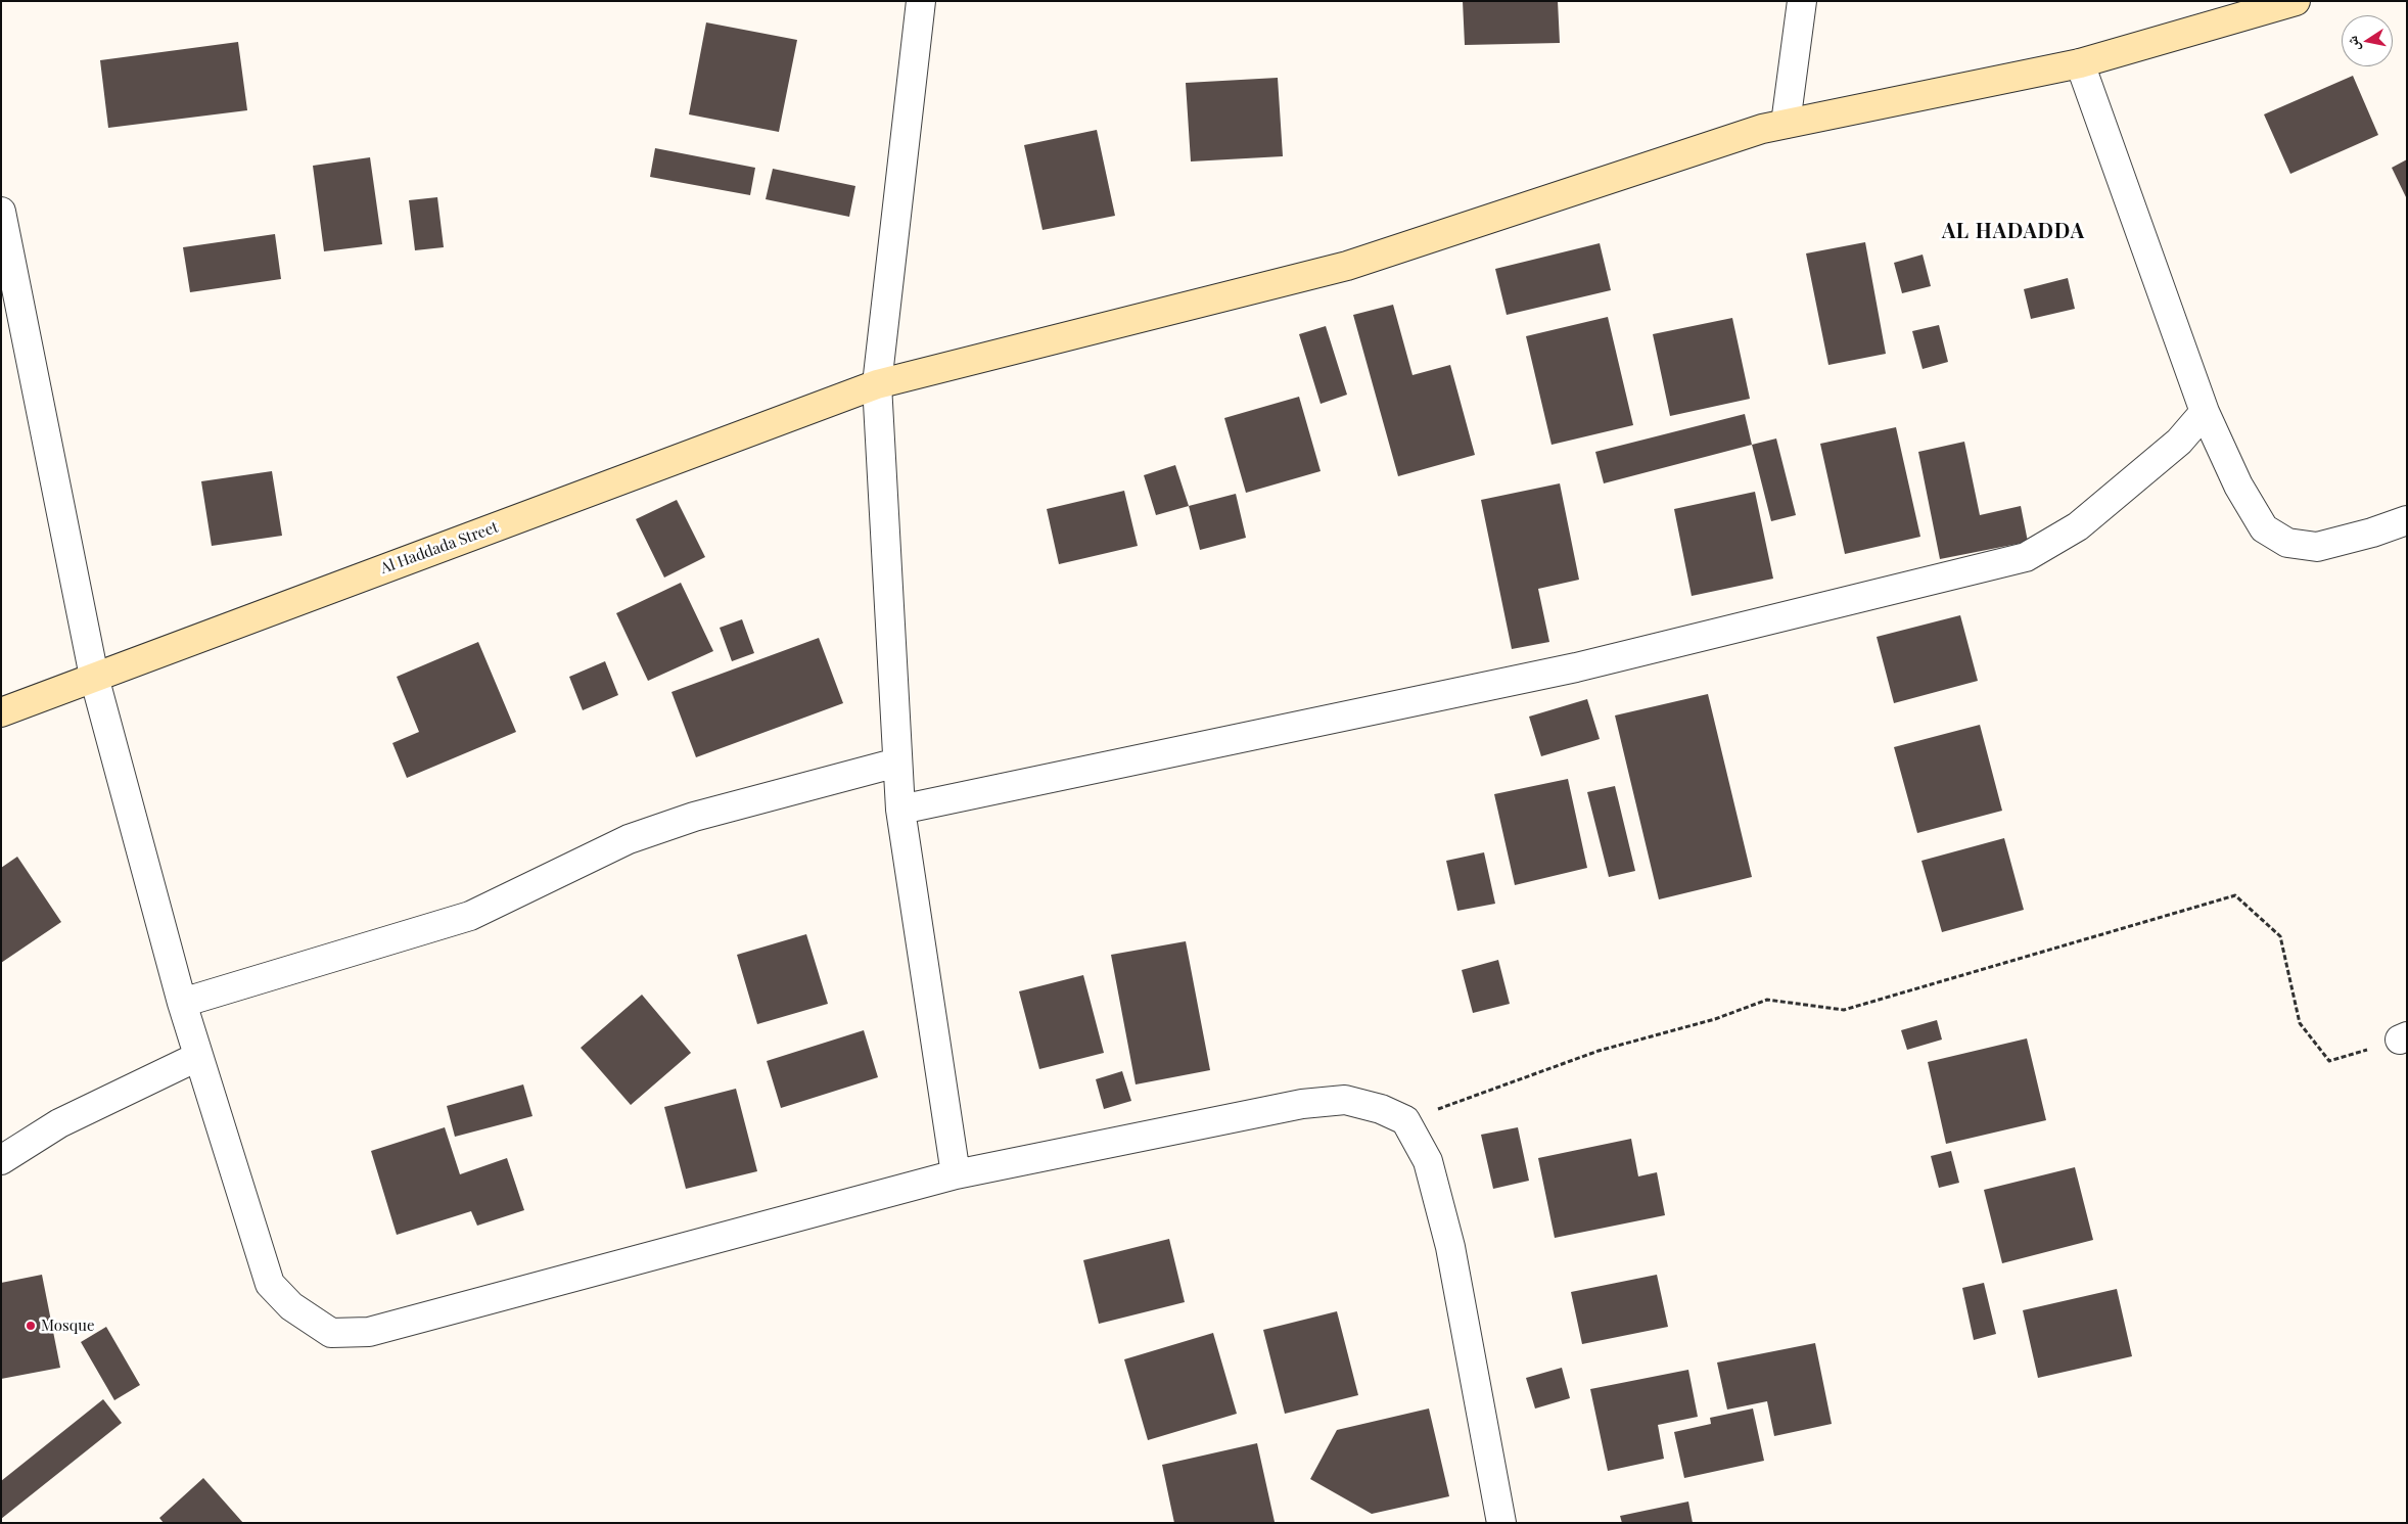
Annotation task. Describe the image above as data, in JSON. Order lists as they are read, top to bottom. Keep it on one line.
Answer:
{"streets":{"street":["Al Haddada Street"]},"districts":["AL HADADDA"],"places":["Mosque"],"north":"left"}
